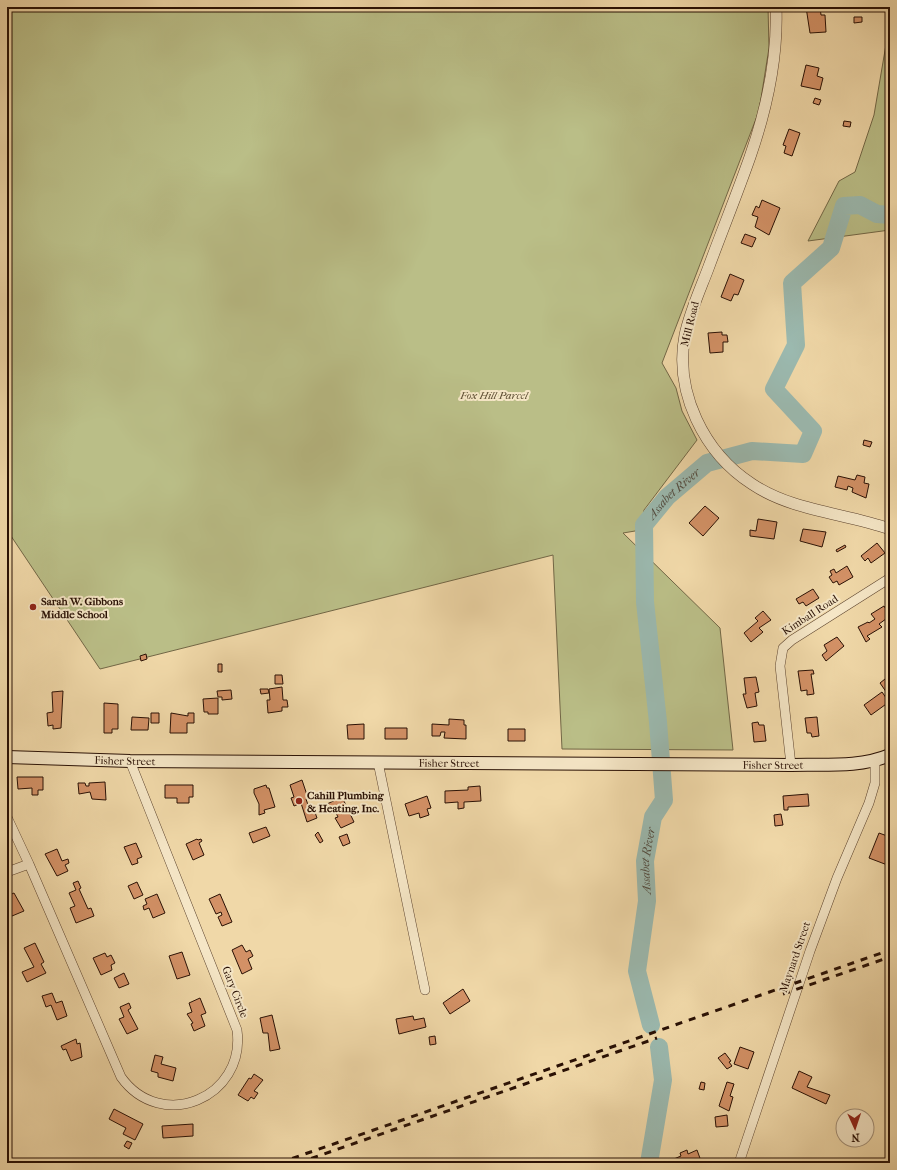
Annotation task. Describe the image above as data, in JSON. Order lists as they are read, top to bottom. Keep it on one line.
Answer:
{"streets":{"main road":["Fisher Street"],"street":["Mill Road","Kimball Road","Maynard Street","Gary Circle"]},"crossings":[["Kimball Road","Fisher Street"],["Fisher Street","Maynard Street"],["Fisher Street","Gary Circle"]],"water":["Assabet River"],"parks":["Fox Hill Parcel"],"places":["Sarah W. Gibbons Middle School","Cahill Plumbing & Heating, Inc."],"north":"bottom"}
